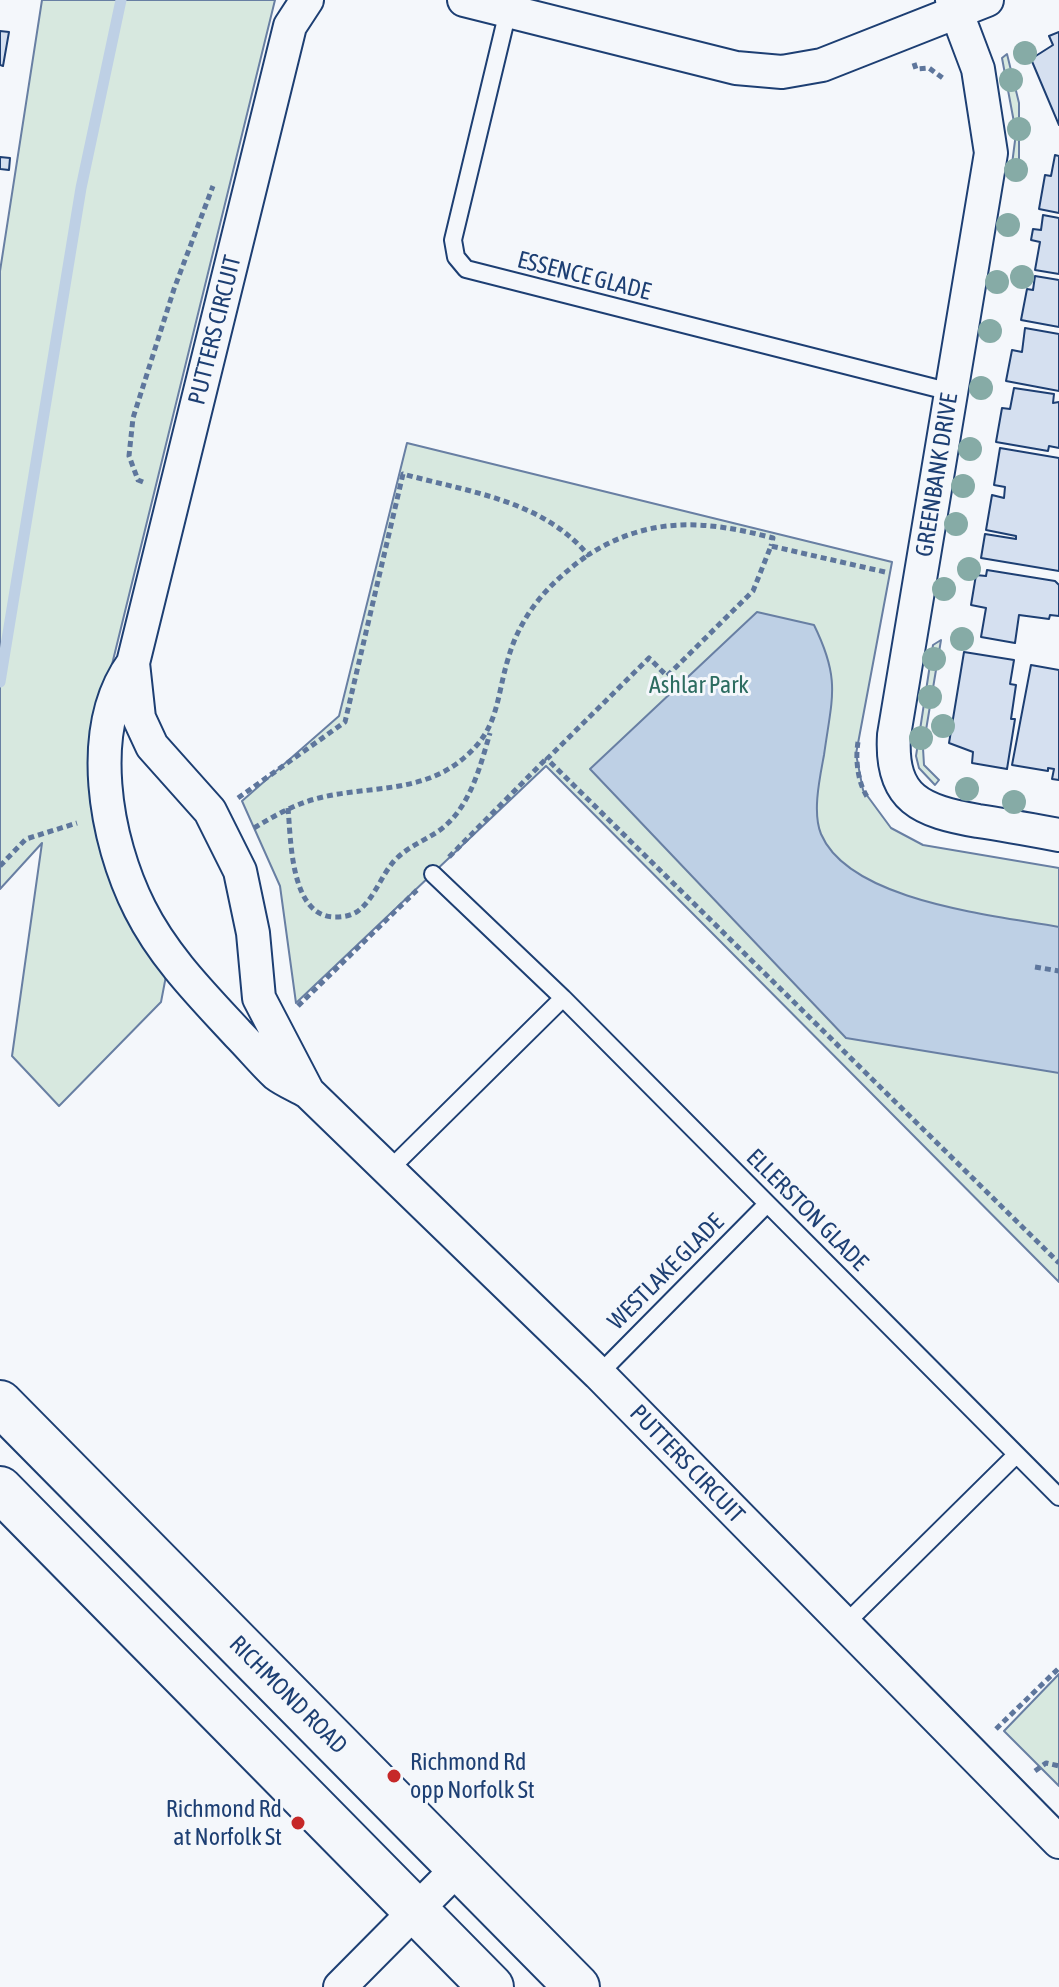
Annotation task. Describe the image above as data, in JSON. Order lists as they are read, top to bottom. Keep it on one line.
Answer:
{"streets":{"main road":["RICHMOND ROAD"],"street":["PUTTERS CIRCUIT","GREENBANK DRIVE"],"lane":["ESSENCE GLADE","ELLERSTON GLADE","WESTLAKE GLADE"]},"crossings":[["ESSENCE GLADE","GREENBANK DRIVE"],["PUTTERS CIRCUIT","WESTLAKE GLADE"],["ELLERSTON GLADE","WESTLAKE GLADE"]],"parks":["Ashlar Park"],"places":["Richmond Rd opp Norfolk St","Richmond Rd at Norfolk St"]}
